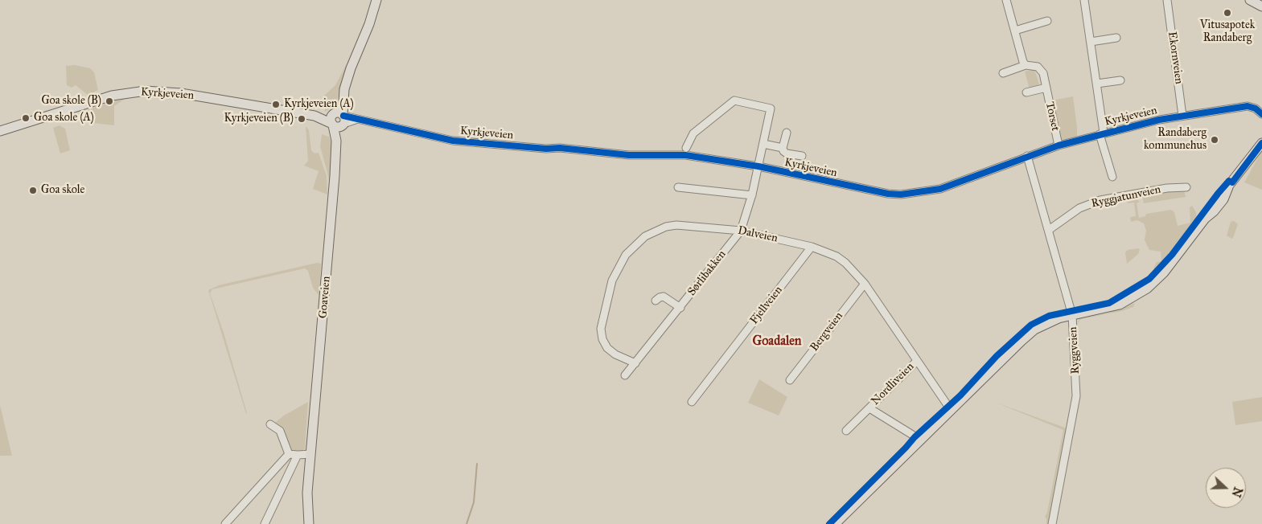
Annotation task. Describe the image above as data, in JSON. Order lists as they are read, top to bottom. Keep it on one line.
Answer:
{"streets":{"main road":["Kyrkjeveien","Goaveien"],"street":["Ekornveien","Torset","Ryggjatunveien","Dalveien","Sørlibakken","Fjellveien","Bergveien","Ryggveien","Nordliveien"]},"crossings":[["Ekornveien","Kyrkjeveien"],["Kyrkjeveien","Torset"],["Kyrkjeveien","Sørlibakken"],["Kyrkjeveien","Goaveien"],["Kyrkjeveien","Ryggveien"],["Ryggjatunveien","Ryggveien"],["Dalveien","Sørlibakken"],["Dalveien","Fjellveien"],["Dalveien","Bergveien"],["Dalveien","Nordliveien"]],"districts":["Goadalen"],"places":["Vitusapotek Randaberg","Goa skole (B)","Kyrkjeveien (A)","Goa skole (A)","Kyrkjeveien (B)","Randaberg kommunehus","Goa skole"],"north":"right"}
